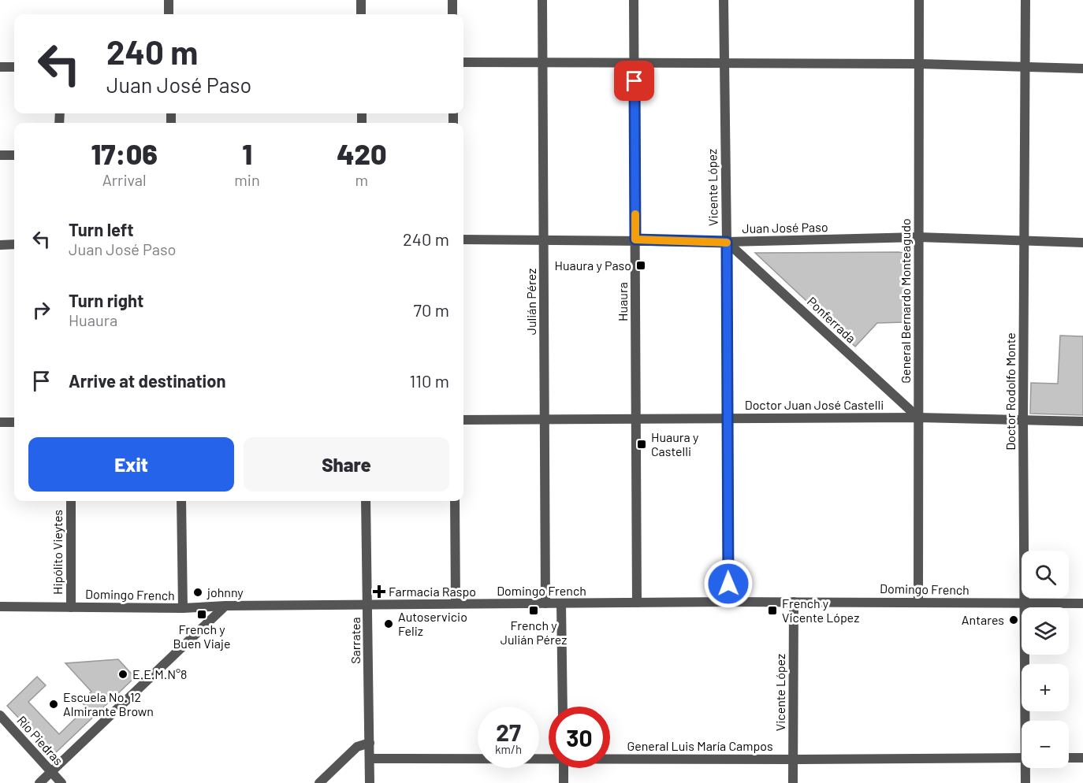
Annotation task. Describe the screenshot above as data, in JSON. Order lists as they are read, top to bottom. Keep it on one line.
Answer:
{"streets":{"street":["Vicente López","Juan José Paso","General Bernardo Monteagudo","Julián Pérez","Huaura","Ponferrada","Doctor Rodolfo Monte","Doctor Juan José Castelli","Hipólito Vieytes","Domingo French","Sarratea","Río Piedras","General Luis María Campos"]},"crossings":[["Vicente López","Juan José Paso"],["Vicente López","Ponferrada"],["Vicente López","Doctor Juan José Castelli"],["Vicente López","Domingo French"],["Vicente López","General Luis María Campos"],["Juan José Paso","General Bernardo Monteagudo"],["Juan José Paso","Julián Pérez"],["Juan José Paso","Huaura"],["Juan José Paso","Ponferrada"],["Juan José Paso","Doctor Rodolfo Monte"],["General Bernardo Monteagudo","Ponferrada"],["General Bernardo Monteagudo","Doctor Juan José Castelli"],["General Bernardo Monteagudo","Domingo French"],["Julián Pérez","Doctor Juan José Castelli"],["Julián Pérez","Domingo French"],["Huaura","Doctor Juan José Castelli"],["Huaura","Domingo French"],["Ponferrada","Doctor Juan José Castelli"],["Doctor Rodolfo Monte","Doctor Juan José Castelli"],["Doctor Rodolfo Monte","Domingo French"],["Hipólito Vieytes","Domingo French"],["Domingo French","Sarratea"],["Sarratea","General Luis María Campos"]],"places":{"transit":["Huaura y Paso","Huaura y Castelli","French y Julián Pérez","French y Vicente López","French y Buen Viaje"],"health":["Farmacia Raspo"],"other":["johnny","Antares","Autoservicio Feliz","E.E.M.N°8","Escuela No. 12 Almirante Brown"]},"page":{"turn":["240 m","Juan José Paso"],"eta":["17:06","Arrival","1","min","420","m"],"list":[{"name":"Turn left","note":"Juan José Paso","value":"240 m"},{"name":"Turn right","note":"Huaura","value":"70 m"},{"name":"Arrive at destination","value":"110 m"}],"buttons":["Exit","Share"],"map_buttons":["+","−"],"speed":"27 km/h","limit":"30"}}
